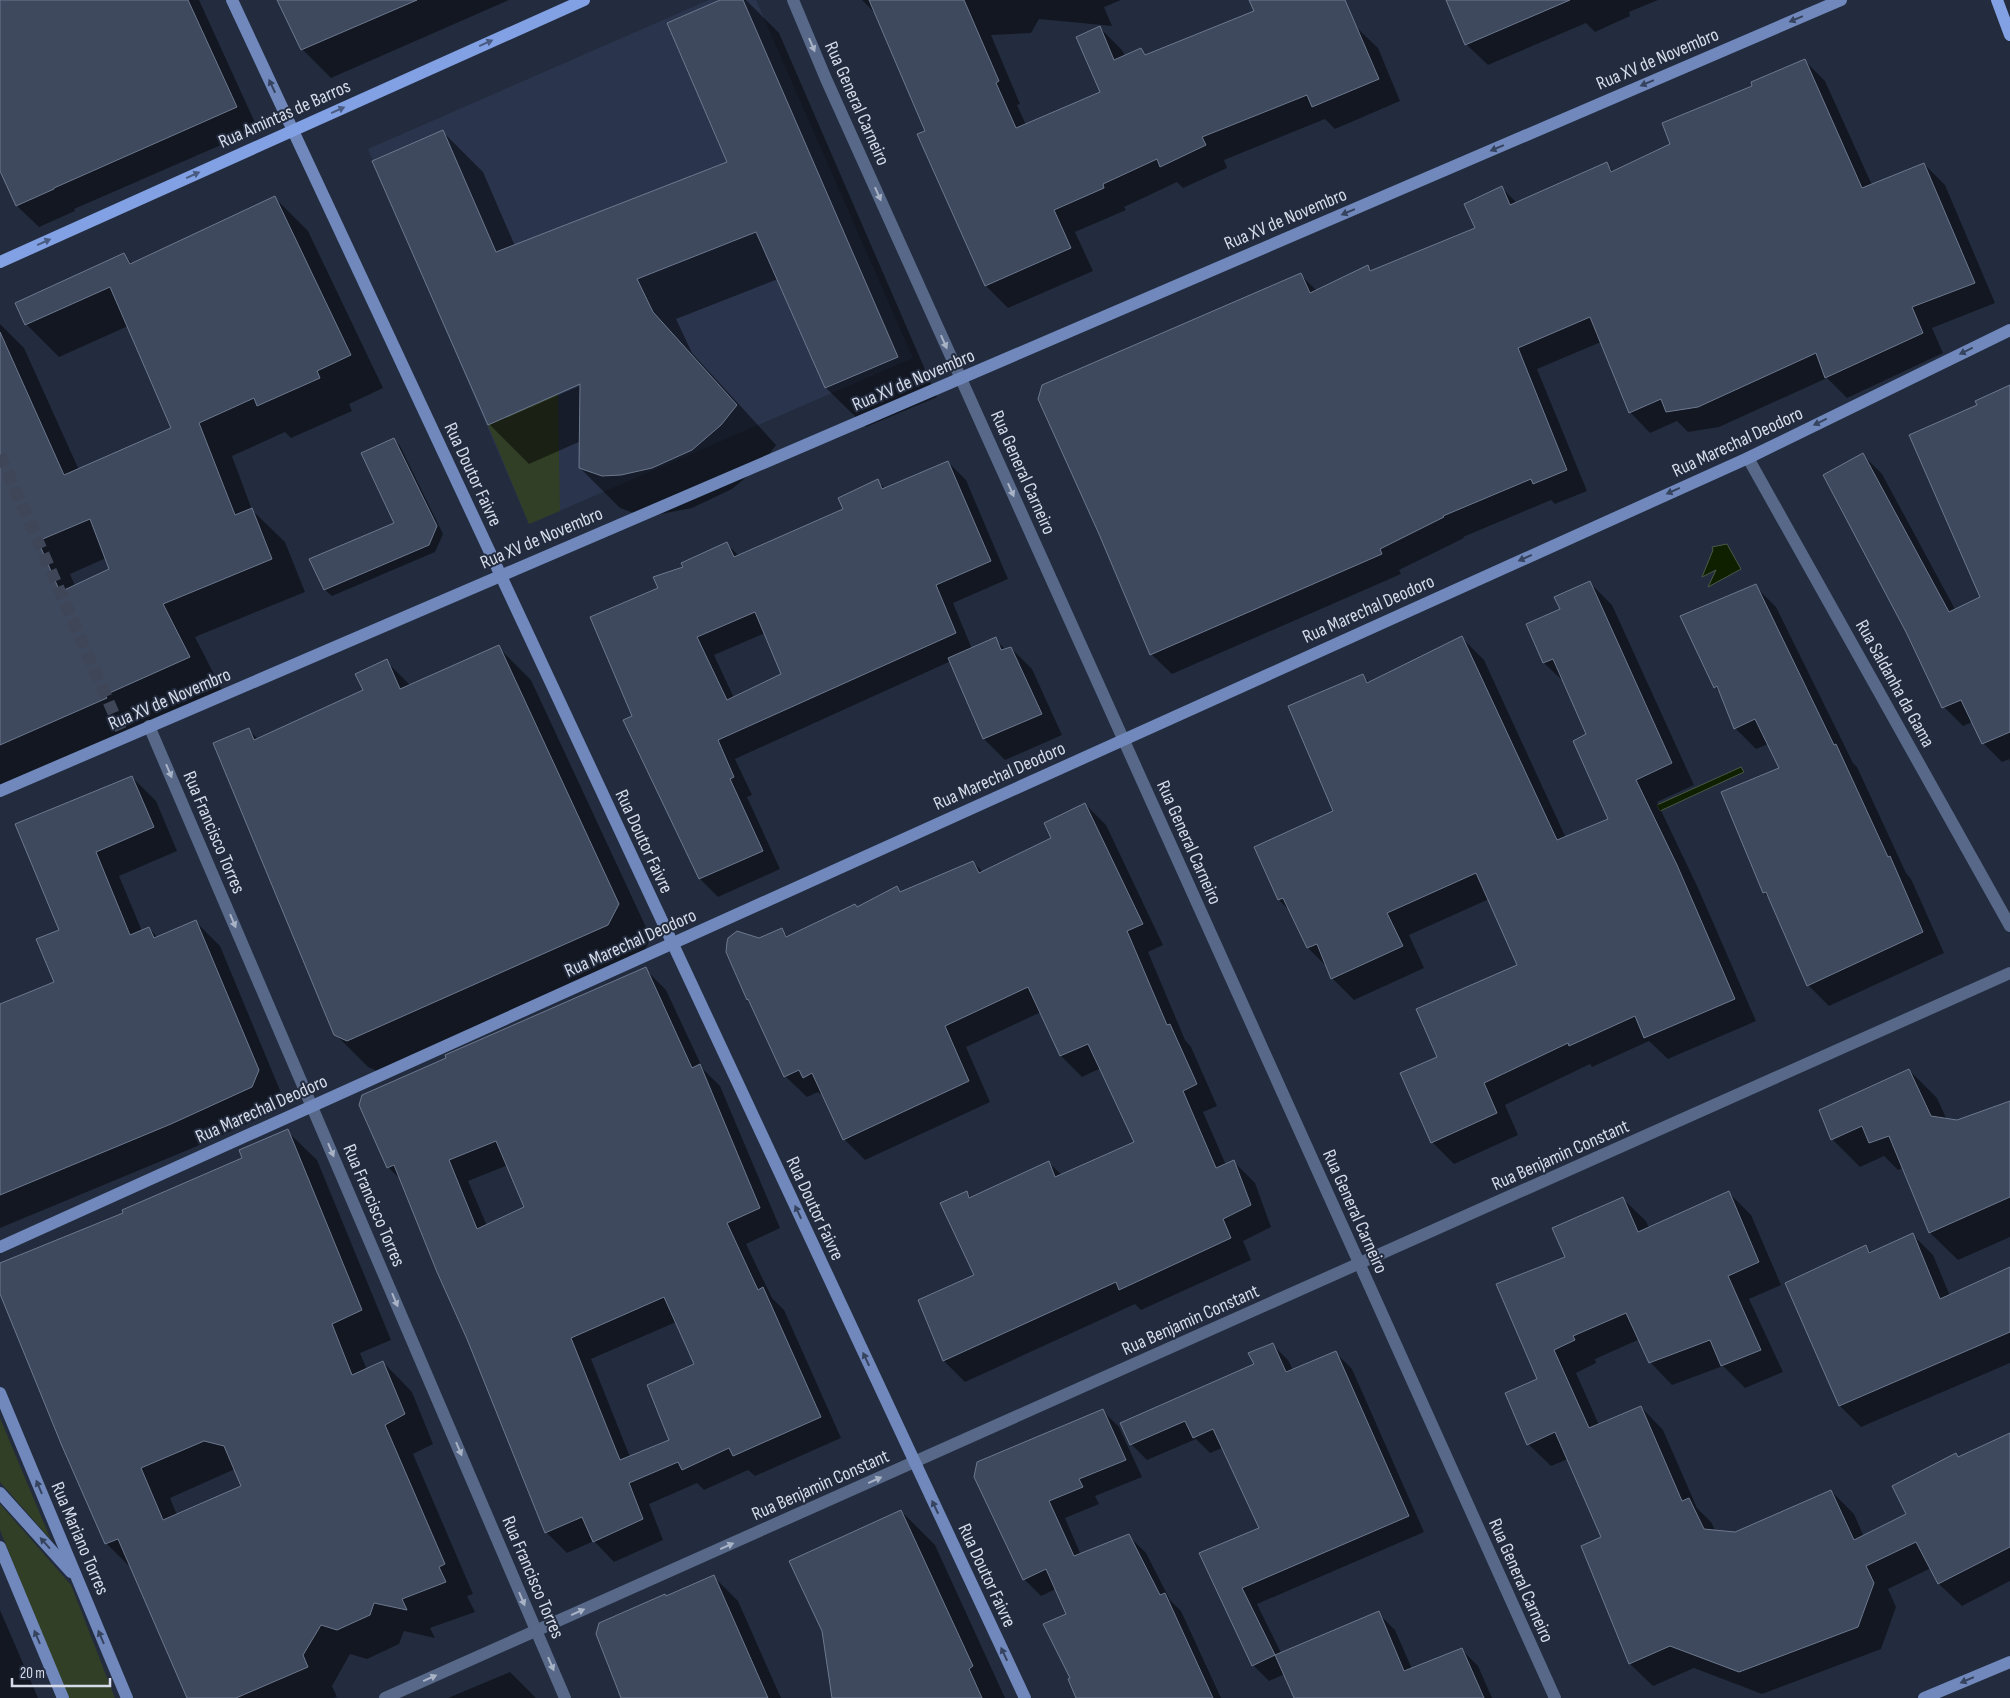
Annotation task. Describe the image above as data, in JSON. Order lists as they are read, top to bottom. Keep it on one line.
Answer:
{"streets":{"main road":["Rua Amintas de Barros"],"street":["Rua XV de Novembro","Rua General Carneiro","Rua Marechal Deodoro","Rua Doutor Faivre","Rua Saldanha da Gama","Rua Francisco Torres","Rua Benjamin Constant","Rua Mariano Torres"]},"crossings":[["Rua XV de Novembro","Rua General Carneiro"],["Rua XV de Novembro","Rua Doutor Faivre"],["Rua XV de Novembro","Rua Francisco Torres"],["Rua General Carneiro","Rua Marechal Deodoro"],["Rua General Carneiro","Rua Benjamin Constant"],["Rua Amintas de Barros","Rua Doutor Faivre"],["Rua Marechal Deodoro","Rua Doutor Faivre"],["Rua Marechal Deodoro","Rua Saldanha da Gama"],["Rua Marechal Deodoro","Rua Francisco Torres"],["Rua Doutor Faivre","Rua Benjamin Constant"],["Rua Francisco Torres","Rua Benjamin Constant"]],"one_way":["Rua XV de Novembro","Rua General Carneiro","Rua Amintas de Barros","Rua Marechal Deodoro","Rua Doutor Faivre","Rua Francisco Torres"],"scale_bar":"20 m"}
